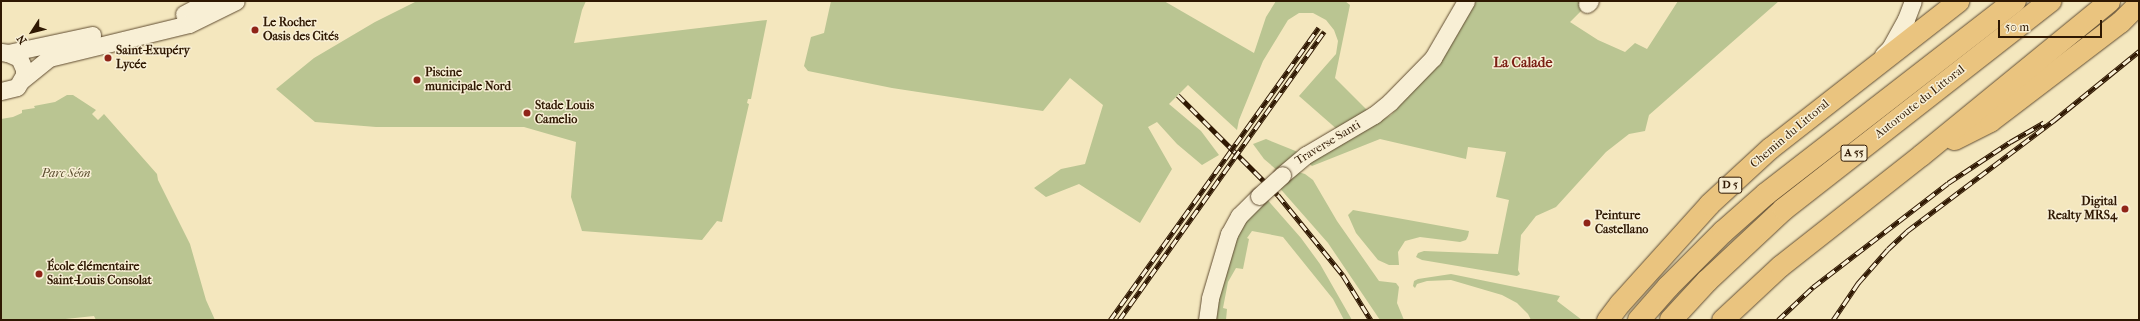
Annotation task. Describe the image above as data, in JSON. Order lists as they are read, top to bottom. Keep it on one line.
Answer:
{"streets":{"highway":["Autoroute du Littoral","A 55"],"main road":["Chemin du Littoral","D 5"],"street":["Traverse Santi"]},"districts":["La Calade"],"parks":["Parc Séon"],"places":["Le Rocher Oasis des Cités","Saint-Exupéry Lycée","Piscine municipale Nord","Stade Louis Camelio","Digital Realty MRS4","Peinture Castellano","École élémentaire Saint-Louis Consolat"],"scale_bar":"50 m","north":"bottom left"}
